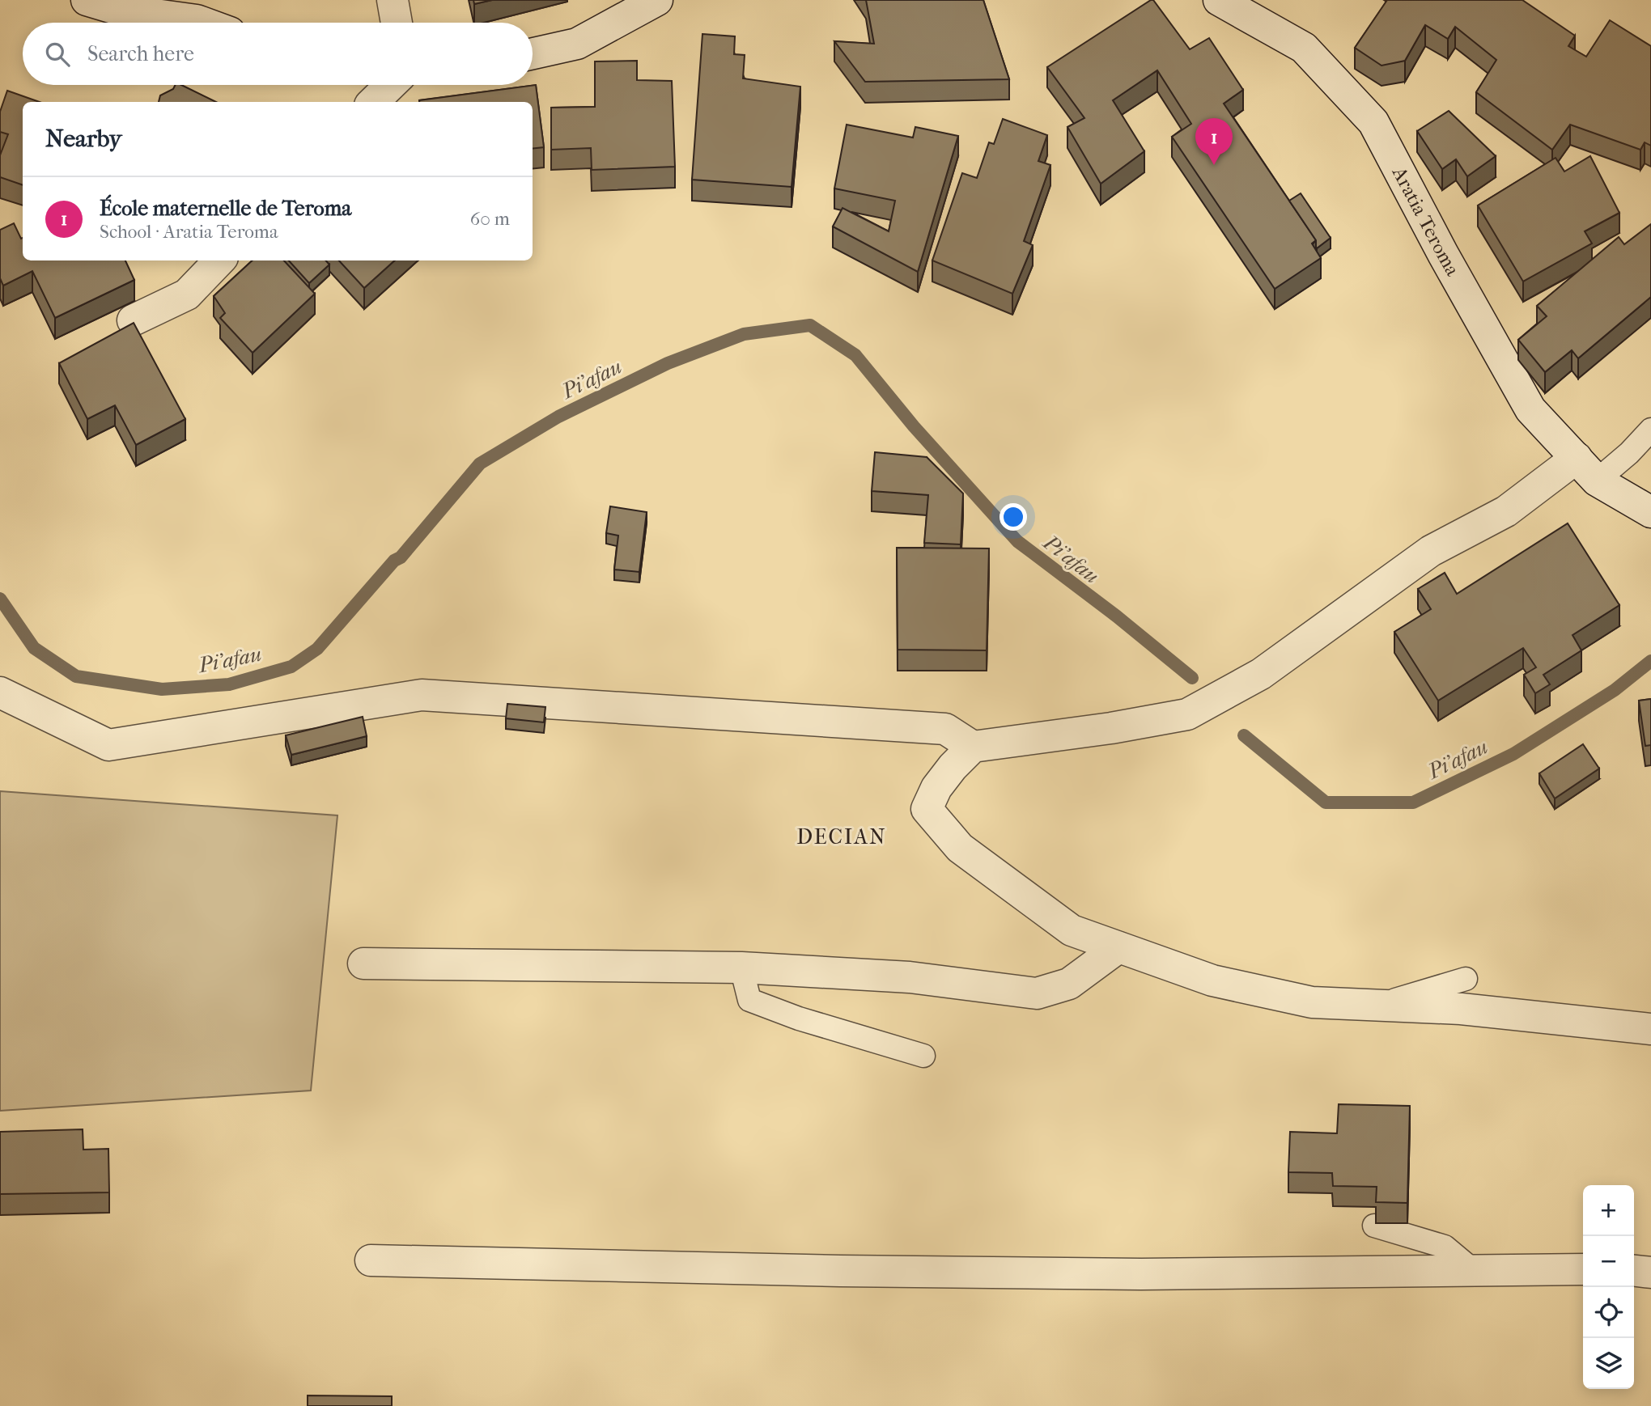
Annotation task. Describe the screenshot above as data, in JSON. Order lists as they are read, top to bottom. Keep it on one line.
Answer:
{"streets":{"street":["Aratia Teroma"]},"districts":["DECIAN"],"water":["Pi'afau"],"page":{"search":"Search here","heading":"Nearby","pins":"1","list":[{"mark":"1","name":"École maternelle de Teroma","note":"School · Aratia Teroma","value":"60 m"}],"map_buttons":["+","−"]}}
